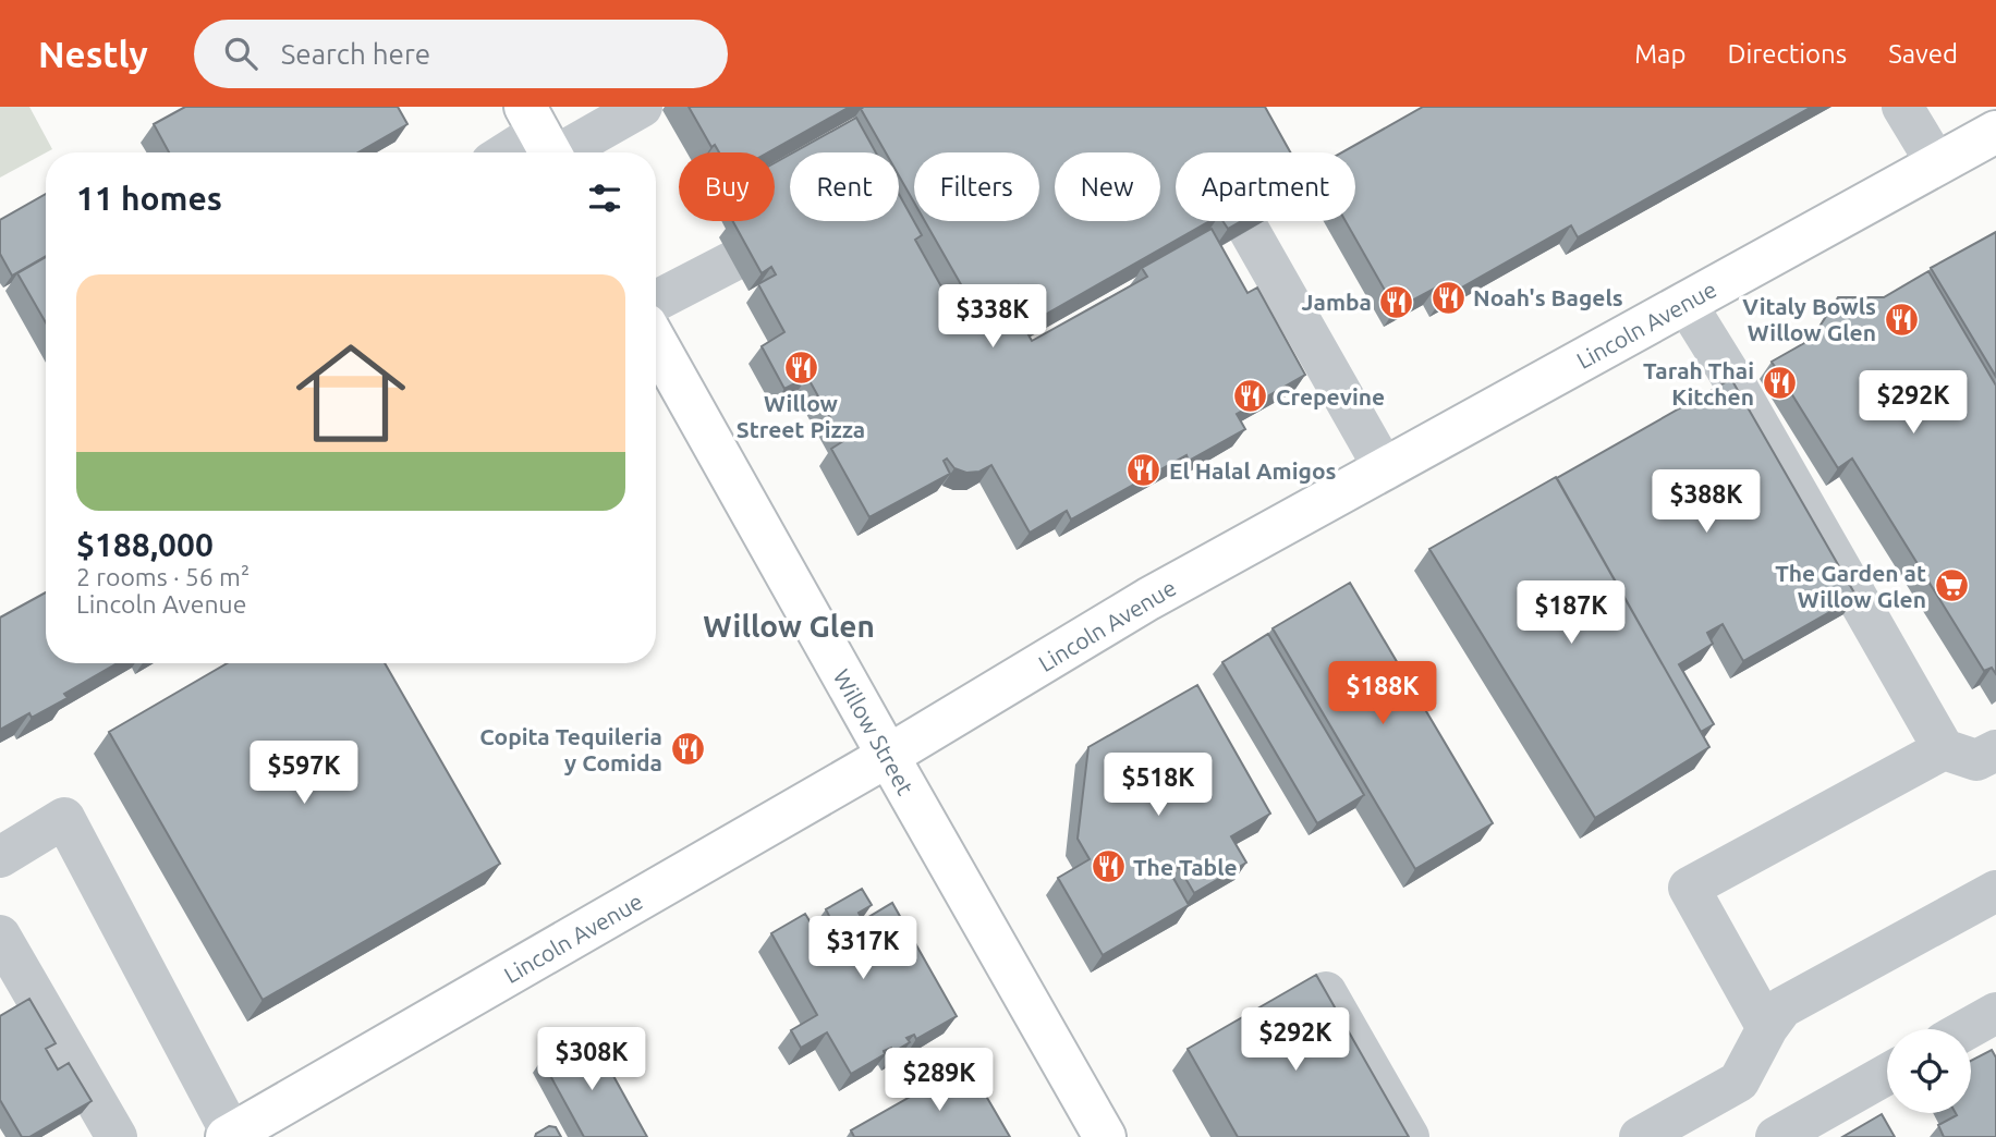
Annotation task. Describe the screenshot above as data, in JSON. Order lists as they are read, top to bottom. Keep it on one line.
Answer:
{"streets":{"main road":["Lincoln Avenue","Willow Street"]},"crossings":[["Lincoln Avenue","Willow Street"]],"districts":["Willow Glen"],"places":{"restaurant":["Noah's Bagels","Jamba","Vitaly Bowls Willow Glen","Willow Street Pizza","Tarah Thai Kitchen","Crepevine","El Halal Amigos","Copita Tequileria y Comida","The Table"],"supermarket":["The Garden at Willow Glen"]},"page":{"header":"Nestly","search":"Search here","nav":["Map","Directions","Saved"],"chip":["Buy","Rent","Filters","New","Apartment"],"heading":"11 homes","list":[{"name":"$188,000","note":"2 rooms · 56 m² · Lincoln Avenue"}],"price":["$338K","$292K","$388K","$187K","$188K","$597K","$518K","$317K","$292K","$308K","$289K"]}}
